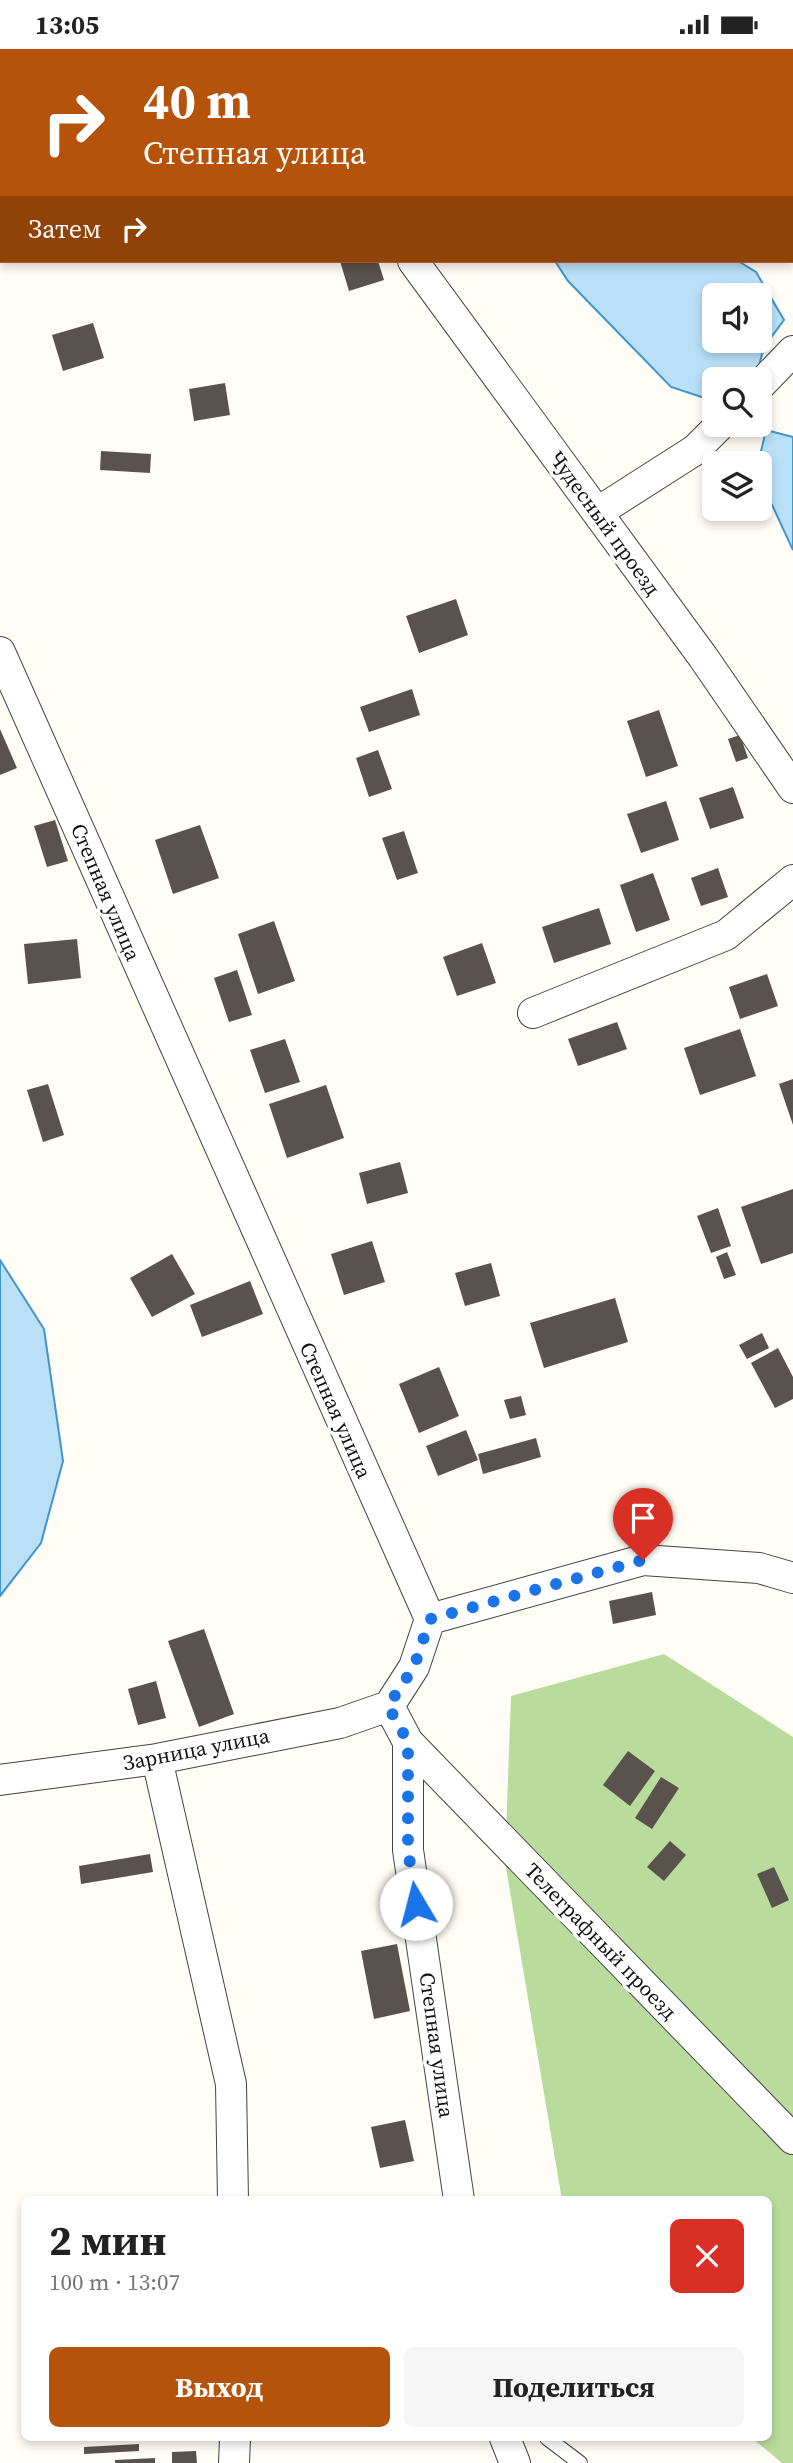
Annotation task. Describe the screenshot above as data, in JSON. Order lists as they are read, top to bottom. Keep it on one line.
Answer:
{"streets":{"street":["Чудесный проезд","Степная улица","Зарница улица","Телеграфный проезд"]},"crossings":[["Степная улица","Зарница улица"],["Степная улица","Телеграфный проезд"]],"page":{"status":"13:05","turn":["40 m","Степная улица"],"then":"Затем","heading":["2 мин","100 m · 13:07"],"buttons":["Выход","Поделиться"]}}
